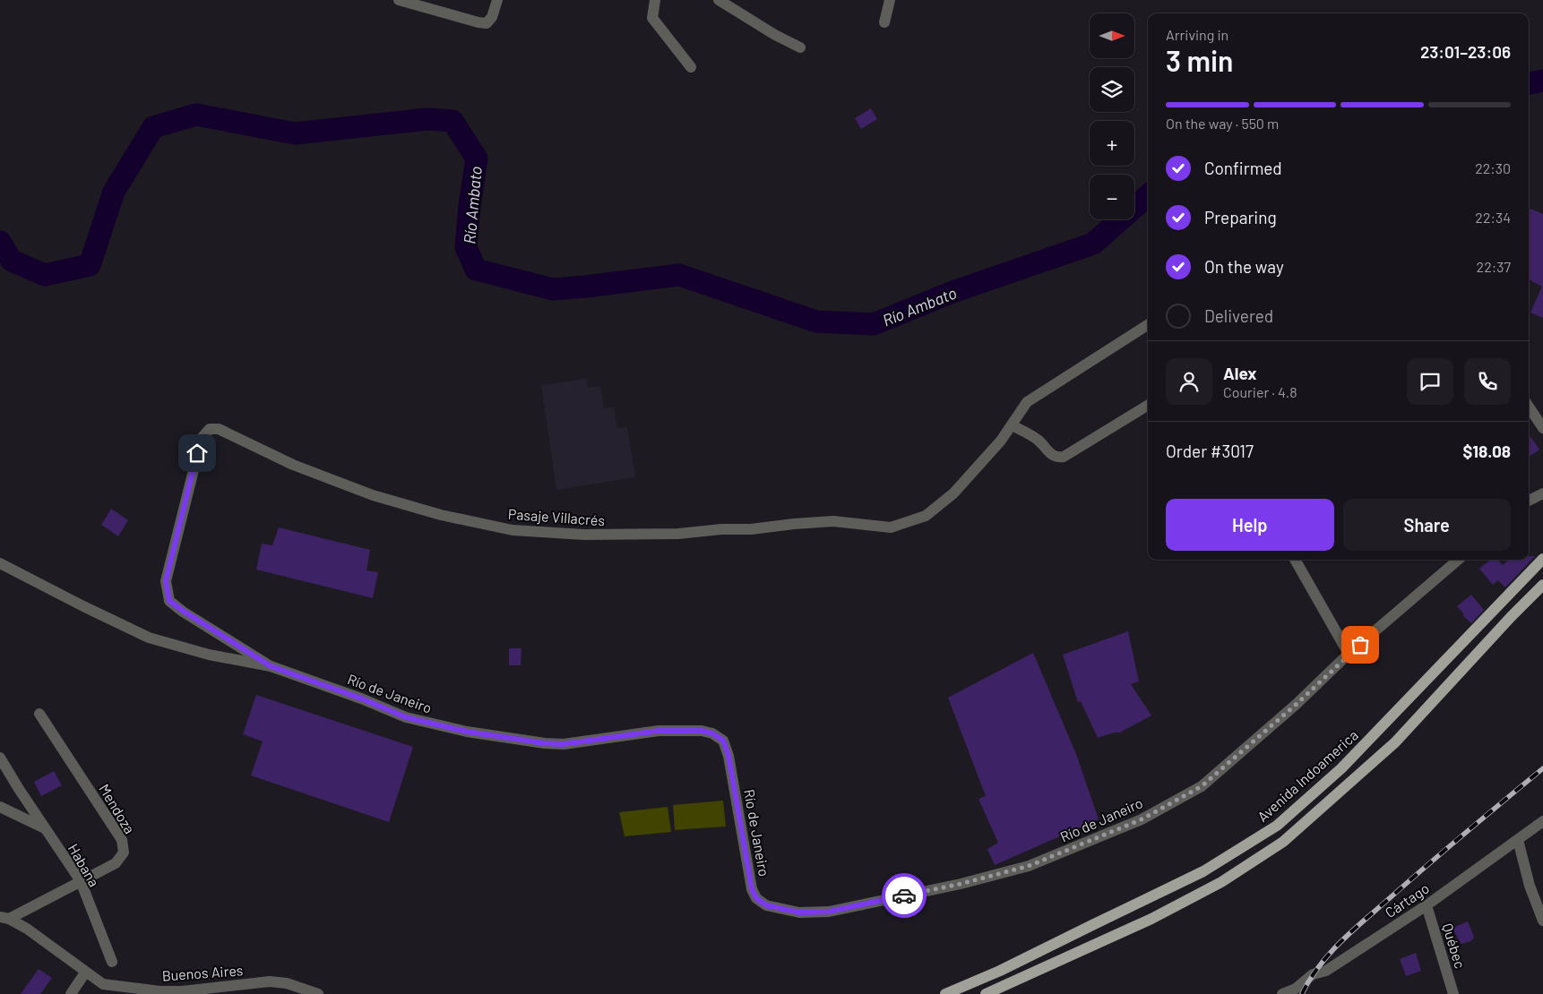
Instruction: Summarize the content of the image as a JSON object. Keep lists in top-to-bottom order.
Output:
{
  "streets": {
    "main road": ["Avenida Indoamerica"],
    "street": [
      "Pasaje Villacrés",
      "Río de Janeiro",
      "Mendoza",
      "Habana",
      "Cártago",
      "Québec",
      "Buenos Aires"
    ]
  },
  "crossings": [
    ["Pasaje Villacrés", "Río de Janeiro"],
    ["Mendoza", "Habana"],
    ["Mendoza", "Buenos Aires"],
    ["Cártago", "Québec"]
  ],
  "water": ["Río Ambato"],
  "north": "right",
  "page": {
    "map_buttons": ["+", "−"],
    "heading": ["3 min", "Arriving in", "23:01–23:06"],
    "panel": [
      "Alex",
      "Courier · 4.8",
      "Order #3017",
      "$18.08"
    ],
    "bar": "On the way · 550 m",
    "list": [
      ["Confirmed", "22:30"],
      ["Preparing", "22:34"],
      ["On the way", "22:37"],
      "Delivered"
    ],
    "buttons": ["Help", "Share"]
  }
}
